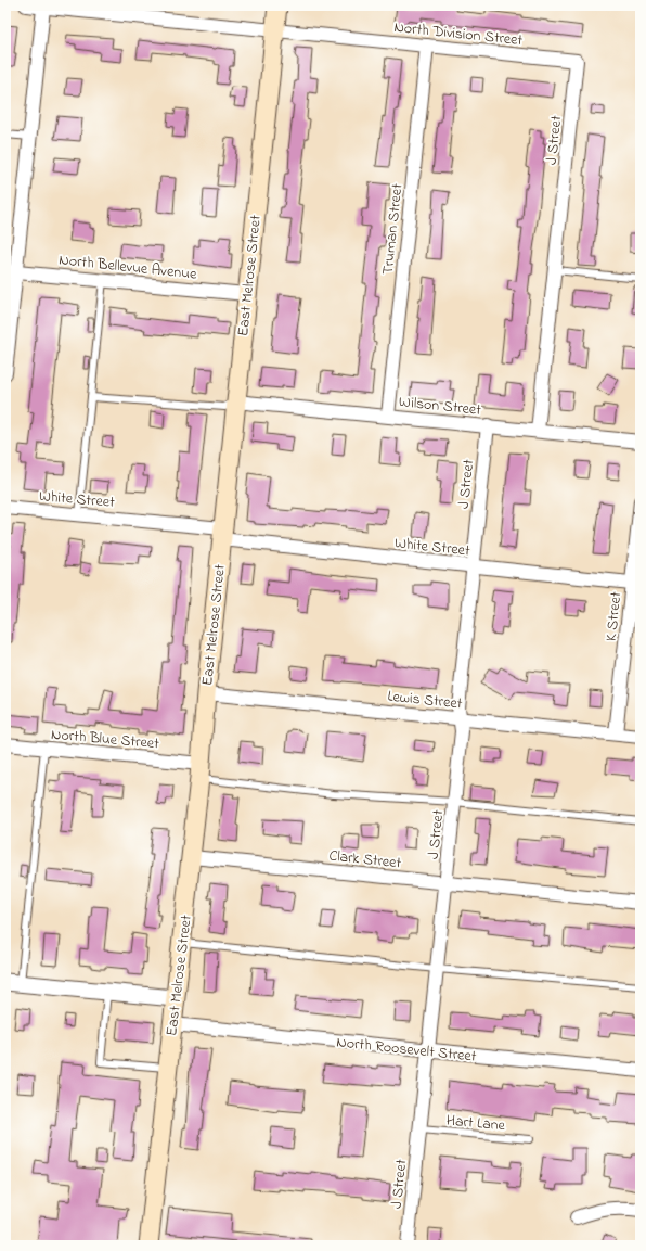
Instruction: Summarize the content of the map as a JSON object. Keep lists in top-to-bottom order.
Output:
{
  "streets": {
    "main road": ["East Melrose Street"],
    "street": [
      "North Division Street",
      "J Street",
      "Truman Street",
      "North Bellevue Avenue",
      "Wilson Street",
      "White Street",
      "K Street",
      "Lewis Street",
      "North Blue Street",
      "Clark Street",
      "North Roosevelt Street"
    ],
    "lane": ["Hart Lane"]
  },
  "crossings": [
    ["North Division Street", "J Street"],
    ["North Division Street", "Truman Street"],
    ["North Division Street", "East Melrose Street"],
    ["J Street", "Wilson Street"],
    ["J Street", "White Street"],
    ["J Street", "Lewis Street"],
    ["J Street", "Clark Street"],
    ["J Street", "North Roosevelt Street"],
    ["J Street", "Hart Lane"],
    ["Truman Street", "Wilson Street"],
    ["North Bellevue Avenue", "East Melrose Street"],
    ["East Melrose Street", "Wilson Street"],
    ["East Melrose Street", "White Street"],
    ["East Melrose Street", "Lewis Street"],
    ["East Melrose Street", "North Blue Street"],
    ["East Melrose Street", "Clark Street"],
    ["East Melrose Street", "North Roosevelt Street"],
    ["White Street", "K Street"],
    ["K Street", "Lewis Street"]
  ]
}
